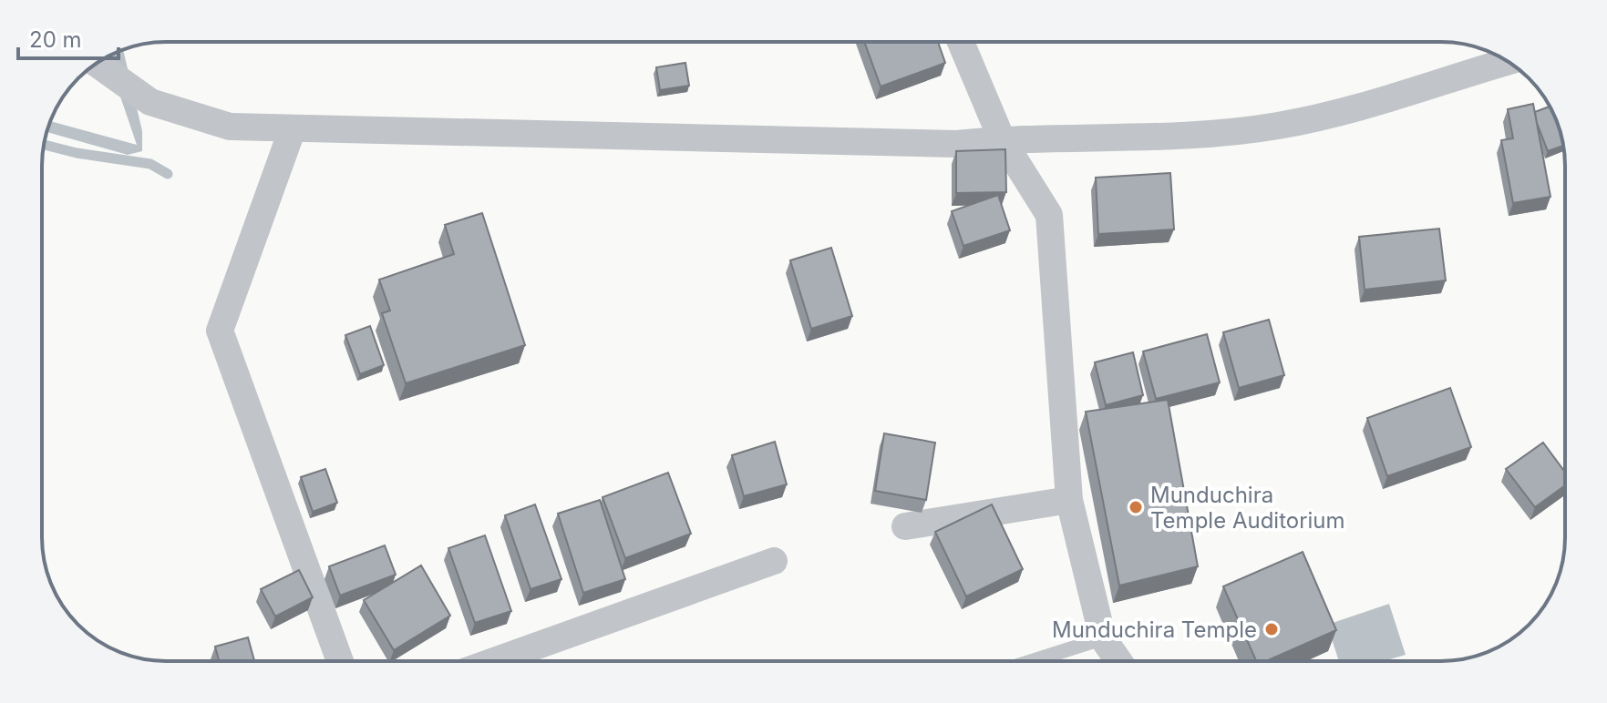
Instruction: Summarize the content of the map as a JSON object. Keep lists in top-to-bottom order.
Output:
{
  "places": ["Munduchira Temple Auditorium", "Munduchira Temple"],
  "scale_bar": "20 m"
}
